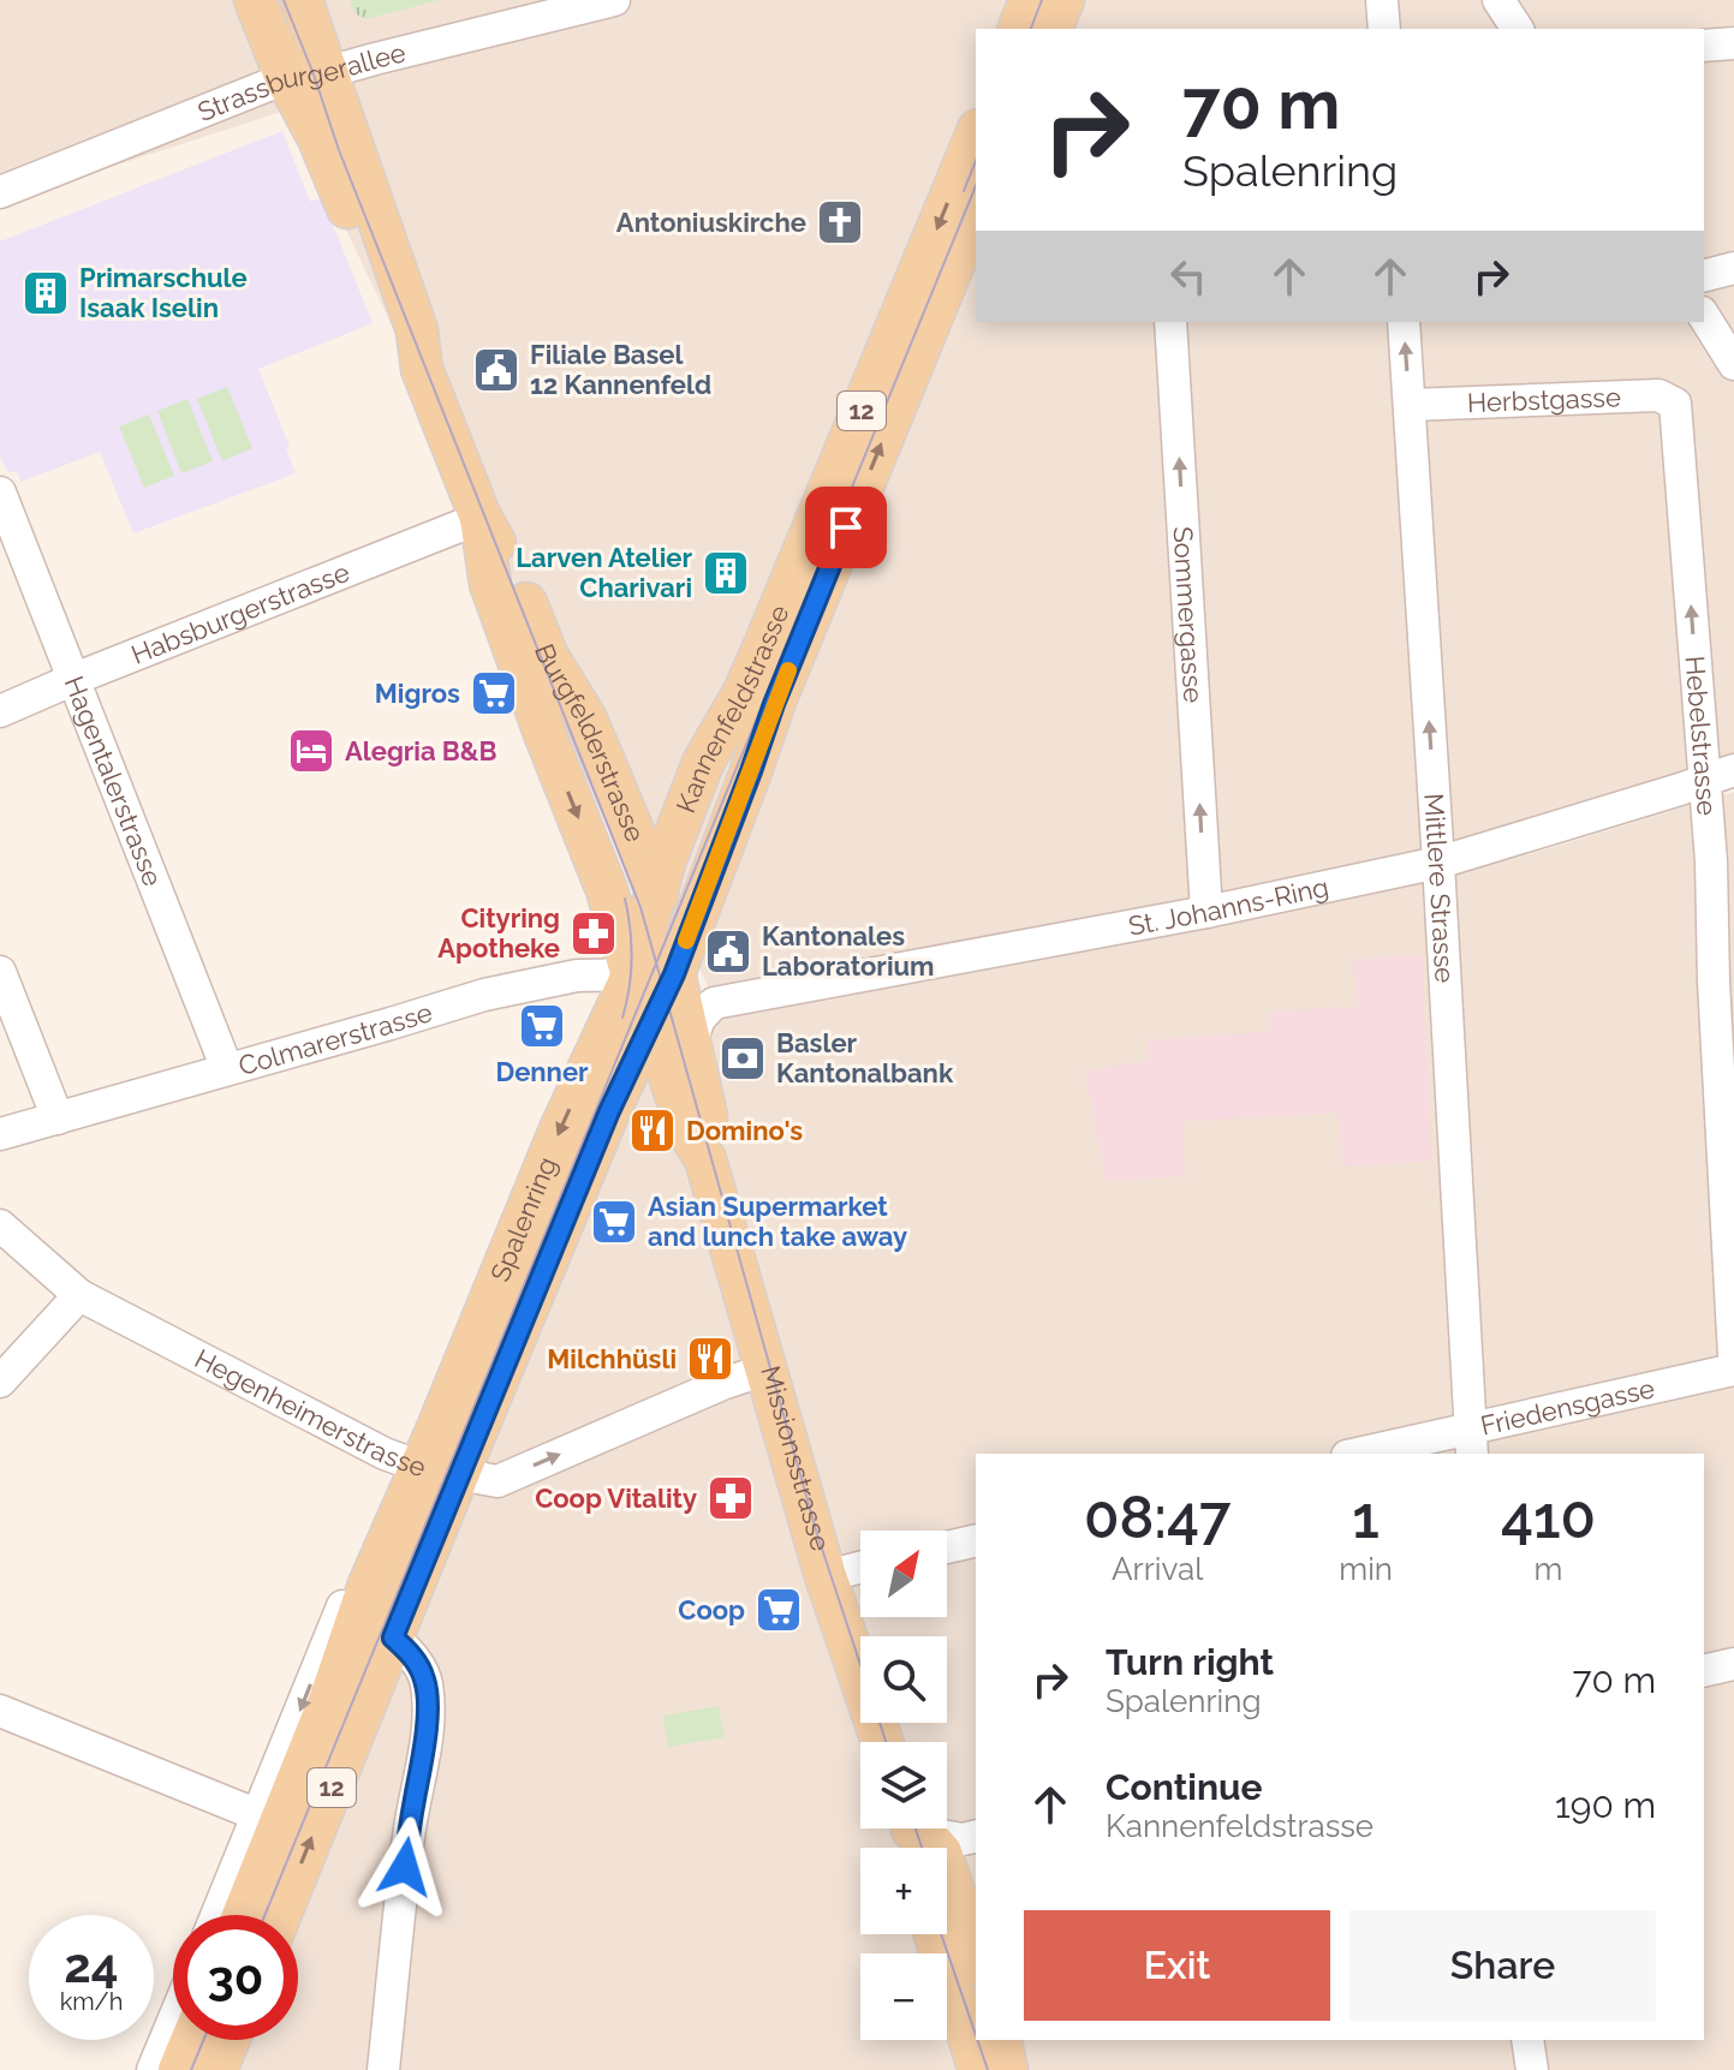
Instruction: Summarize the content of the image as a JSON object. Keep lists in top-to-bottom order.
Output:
{
  "streets": {
    "main road": [
      "12",
      "Kannenfeldstrasse",
      "Burgfelderstrasse",
      "Spalenring",
      "Missionsstrasse"
    ],
    "street": [
      "Strassburgerallee",
      "Herbstgasse",
      "Habsburgerstrasse",
      "Sommergasse",
      "Hebelstrasse",
      "Hagentalerstrasse",
      "Mittlere Strasse",
      "St. Johanns-Ring",
      "Colmarerstrasse",
      "Friedensgasse",
      "Hegenheimerstrasse"
    ]
  },
  "crossings": [
    ["Strassburgerallee", "Burgfelderstrasse"],
    ["Herbstgasse", "Hebelstrasse"],
    ["Herbstgasse", "Mittlere Strasse"],
    ["Habsburgerstrasse", "Burgfelderstrasse"],
    ["Habsburgerstrasse", "Hagentalerstrasse"],
    ["Sommergasse", "St. Johanns-Ring"],
    ["Kannenfeldstrasse", "Burgfelderstrasse"],
    ["Kannenfeldstrasse", "Colmarerstrasse"],
    ["Kannenfeldstrasse", "Spalenring"],
    ["Kannenfeldstrasse", "Missionsstrasse"],
    ["Hebelstrasse", "St. Johanns-Ring"],
    ["Burgfelderstrasse", "Colmarerstrasse"],
    ["Burgfelderstrasse", "Spalenring"],
    ["Burgfelderstrasse", "Missionsstrasse"],
    ["Hagentalerstrasse", "Colmarerstrasse"],
    ["Mittlere Strasse", "St. Johanns-Ring"],
    ["Mittlere Strasse", "Friedensgasse"],
    ["Colmarerstrasse", "Spalenring"],
    ["Colmarerstrasse", "Missionsstrasse"],
    ["Spalenring", "Hegenheimerstrasse"],
    ["Spalenring", "Missionsstrasse"],
    ["Hegenheimerstrasse", "Missionsstrasse"]
  ],
  "one_way": [
    "Sommergasse",
    "Hebelstrasse",
    "Mittlere Strasse",
    "Hegenheimerstrasse"
  ],
  "places": {
    "church": ["Antoniuskirche"],
    "building": ["Primarschule Isaak Iselin", "Larven Atelier Charivari"],
    "public building": ["Filiale Basel 12 Kannenfeld", "Kantonales Laboratorium"],
    "supermarket": [
      "Migros",
      "Denner",
      "Asian Supermarket and lunch take away",
      "Coop"
    ],
    "hotel": ["Alegria B&B"],
    "pharmacy": ["Cityring Apotheke", "Coop Vitality"],
    "bank": ["Basler Kantonalbank"],
    "restaurant": ["Domino's", "Milchhüsli"]
  },
  "north": "top right",
  "page": {
    "turn": ["70 m", "Spalenring"],
    "eta": [
      "08:47",
      "Arrival",
      "1",
      "min",
      "410",
      "m"
    ],
    "map_buttons": ["+", "−"],
    "list": [
      {
        "name": "Turn right",
        "note": "Spalenring",
        "value": "70 m"
      },
      {
        "name": "Continue",
        "note": "Kannenfeldstrasse",
        "value": "190 m"
      }
    ],
    "buttons": ["Exit", "Share"],
    "speed": "24 km/h",
    "limit": "30"
  }
}
